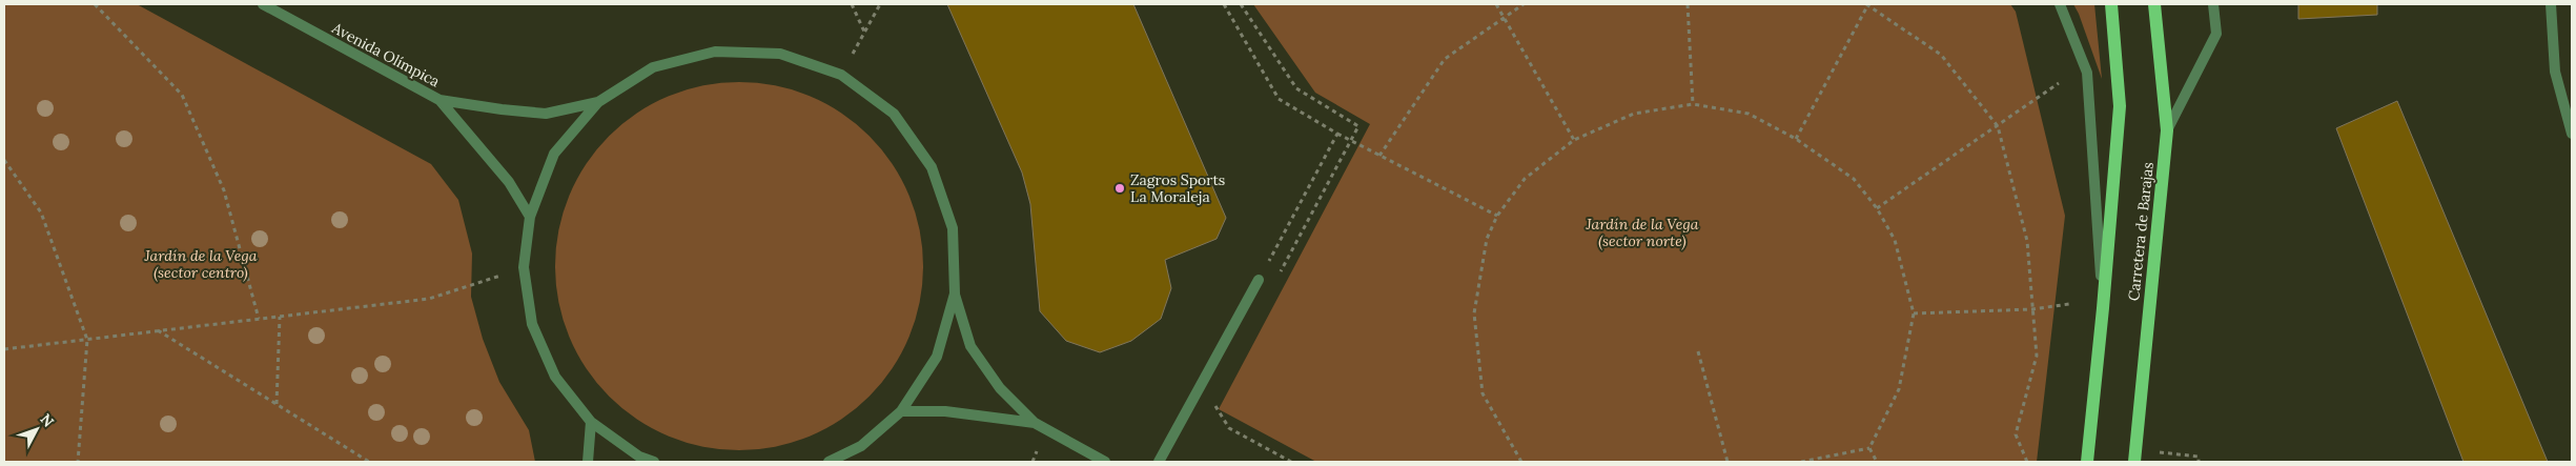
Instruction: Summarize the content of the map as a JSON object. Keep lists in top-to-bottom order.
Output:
{
  "streets": {
    "main road": ["Carretera de Barajas"],
    "street": ["Avenida Olímpica"]
  },
  "parks": ["Jardín de la Vega (sector norte)", "Jardín de la Vega (sector centro)"],
  "places": ["Zagros Sports La Moraleja"],
  "north": "top right"
}
